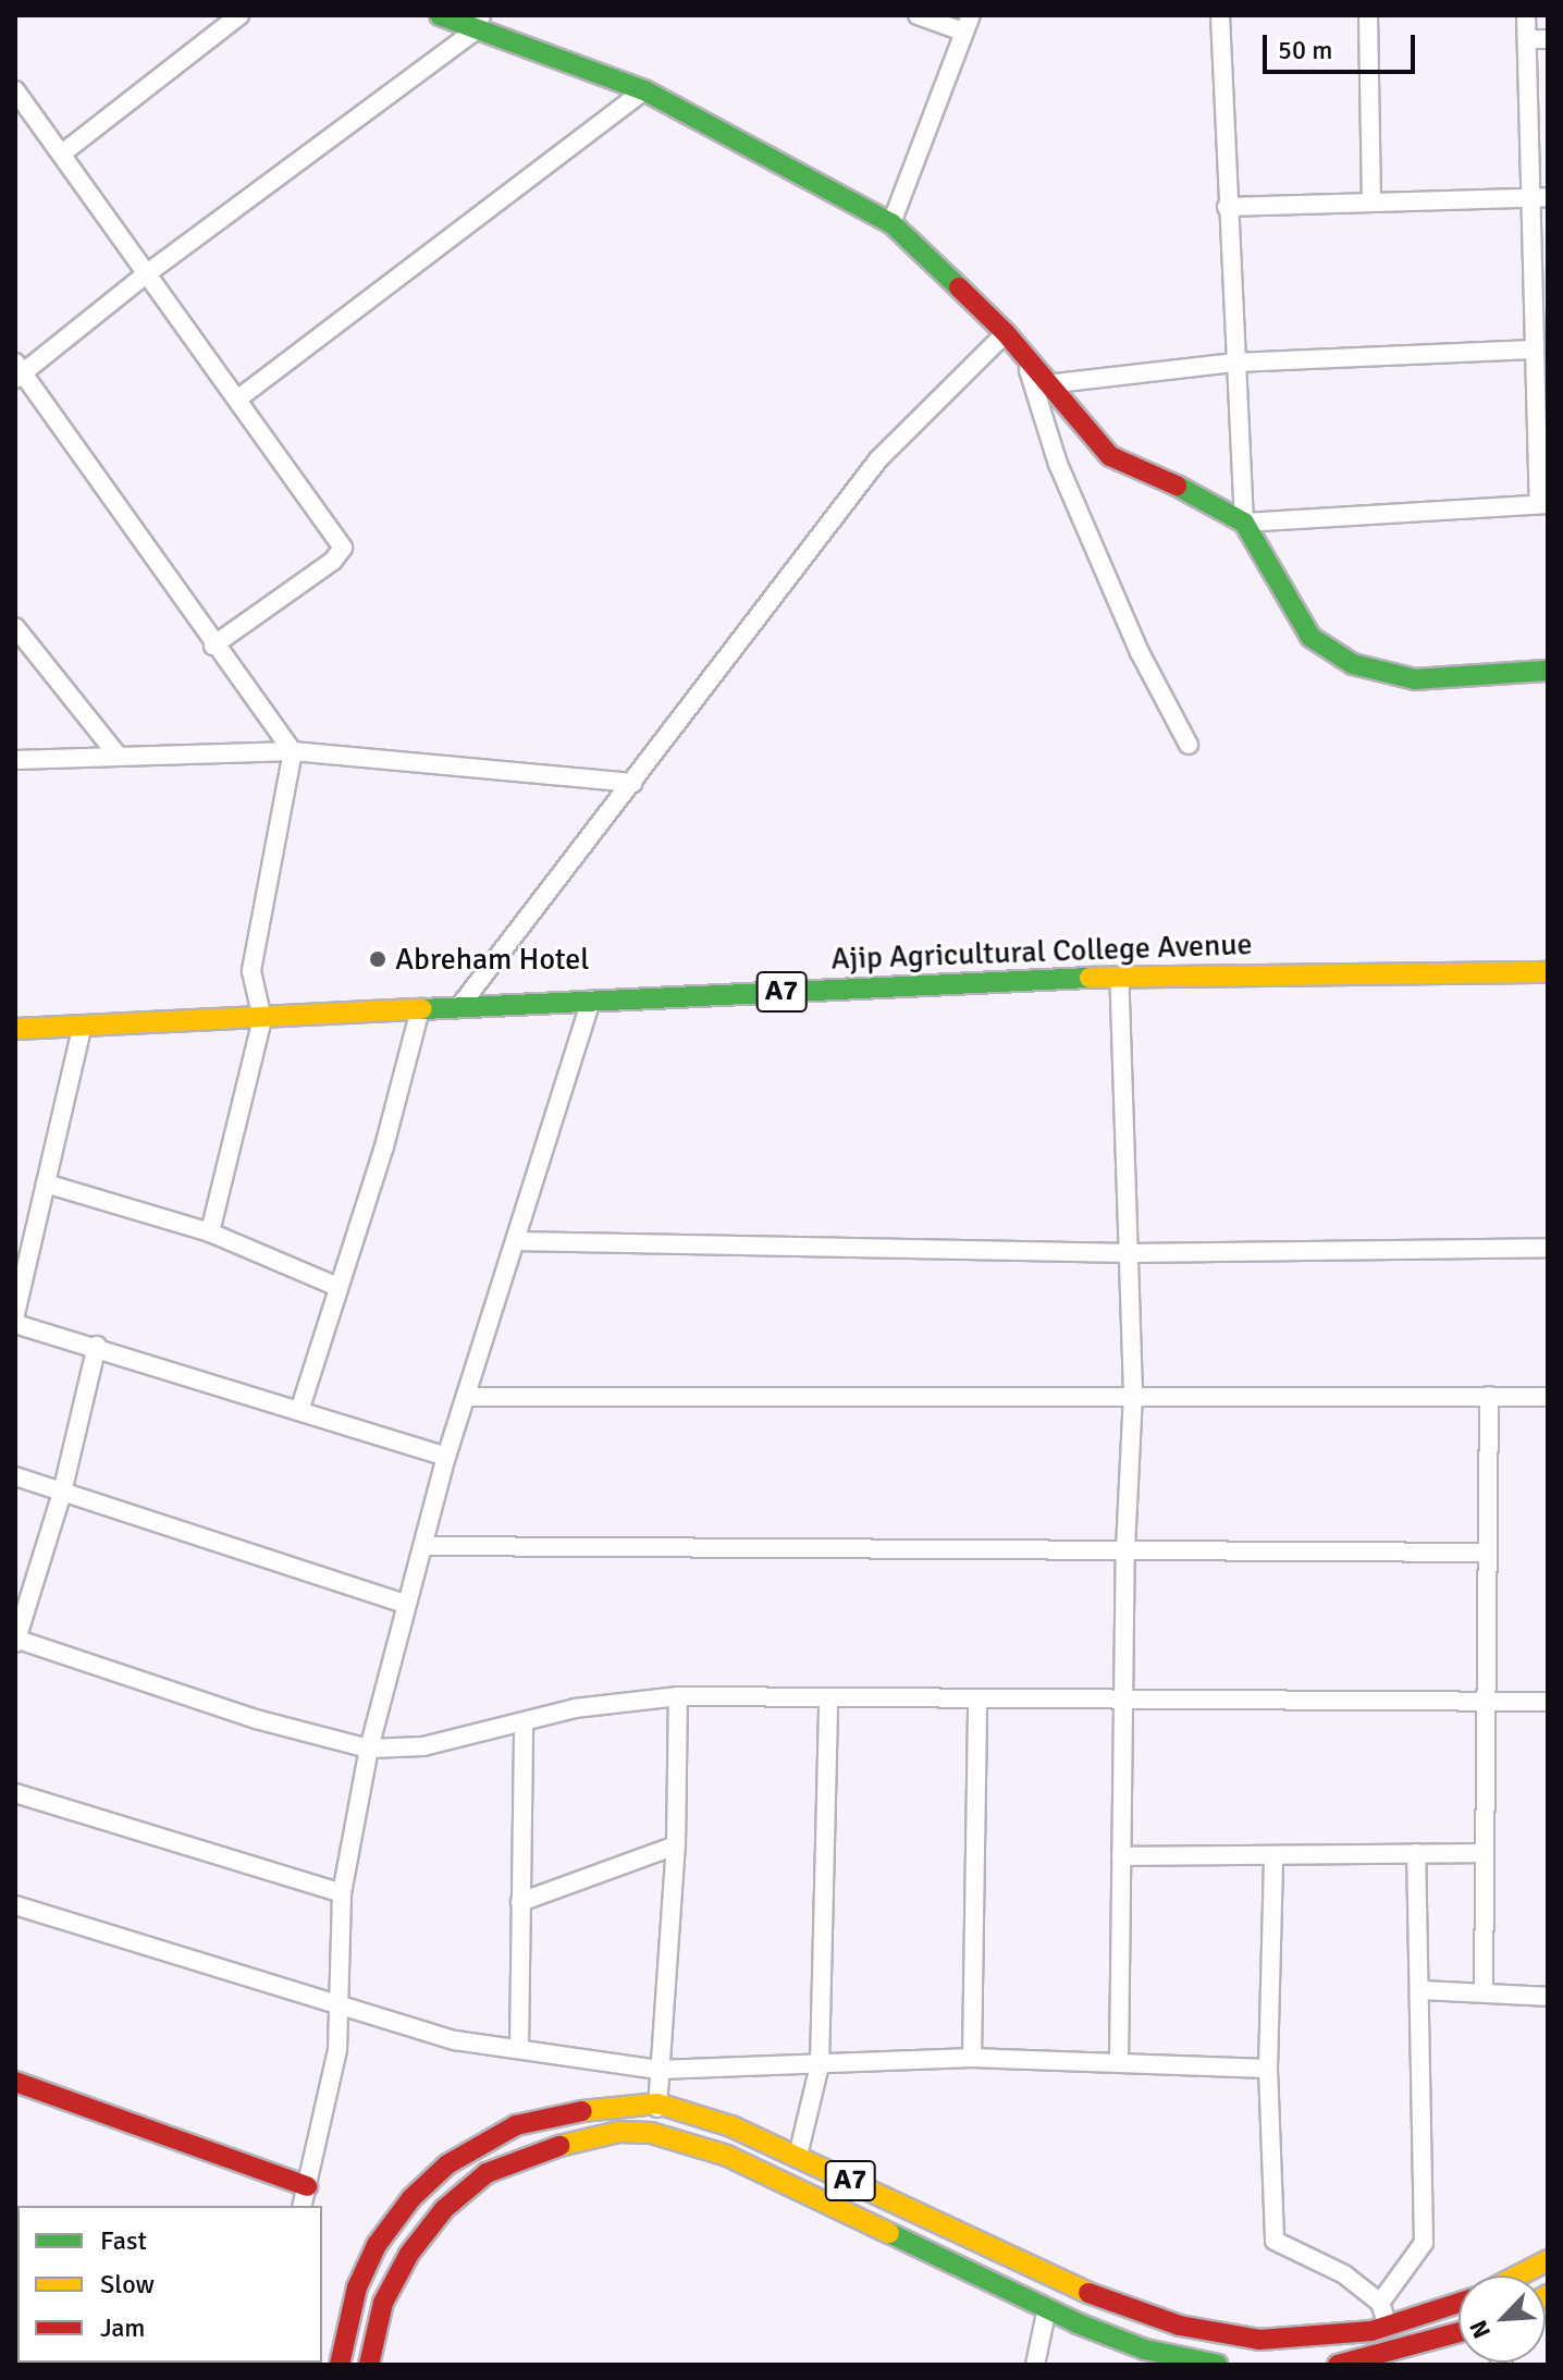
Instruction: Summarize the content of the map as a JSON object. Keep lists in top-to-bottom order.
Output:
{
  "streets": {
    "main road": ["Ajip Agricultural College Avenue", "A7"]
  },
  "places": ["Abreham Hotel"],
  "legend": ["Fast", "Slow", "Jam"],
  "scale_bar": "50 m",
  "north": "bottom left"
}
